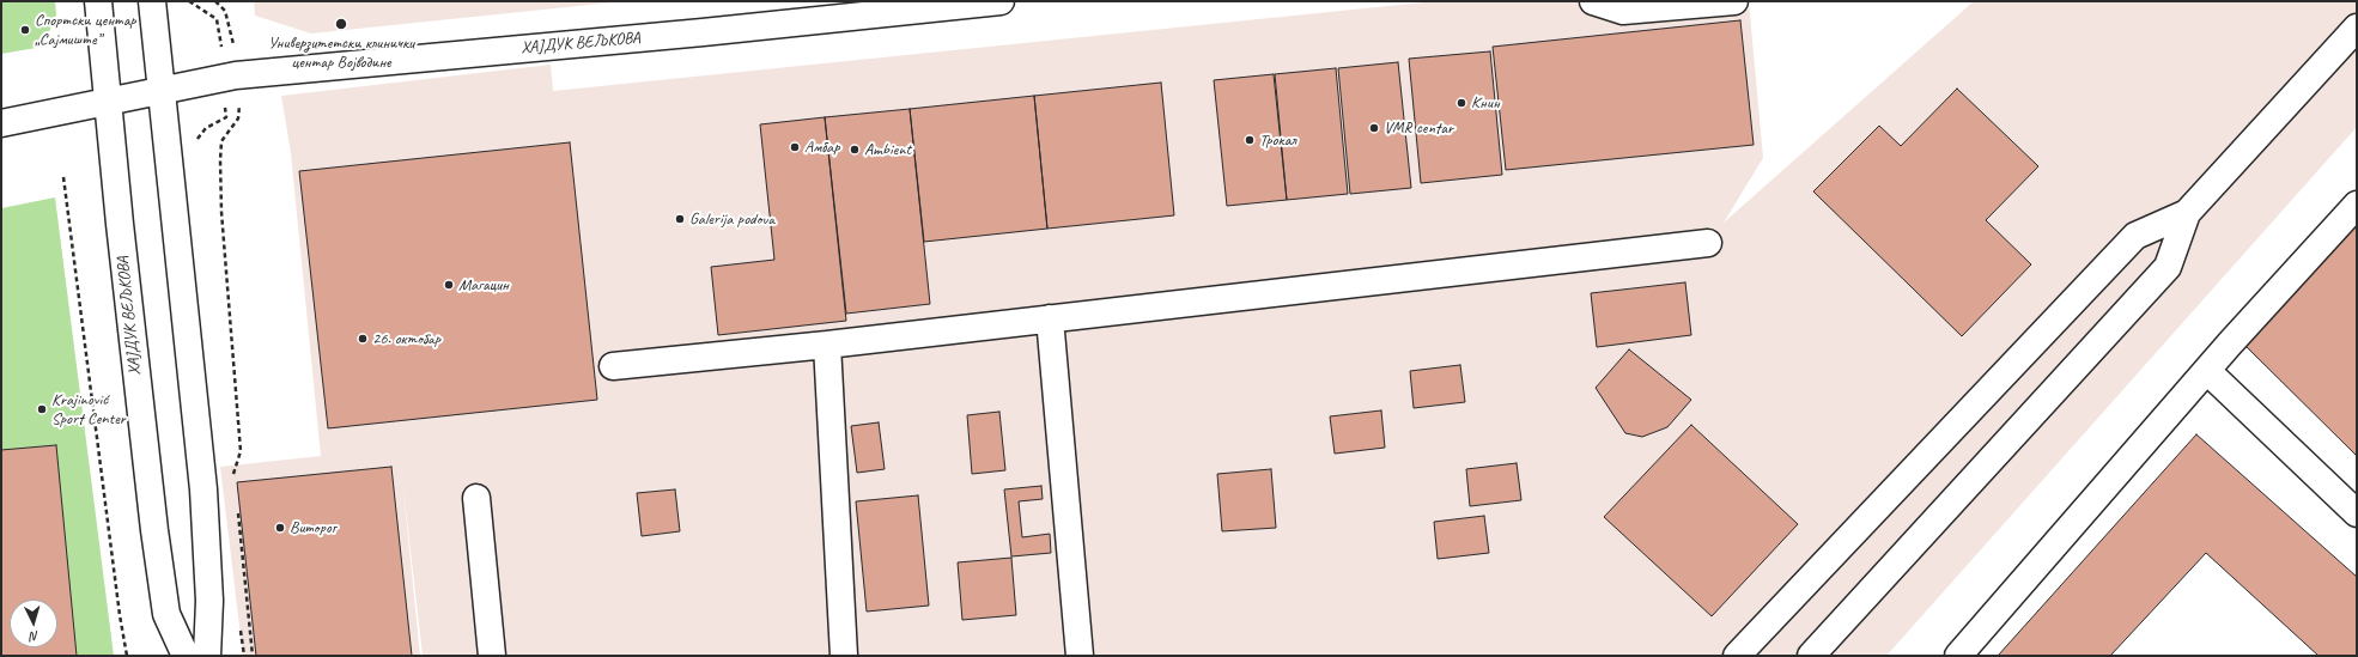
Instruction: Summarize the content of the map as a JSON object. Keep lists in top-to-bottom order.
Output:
{
  "streets": {
    "street": ["ХАЈДУК ВЕЉКОВА"]
  },
  "places": [
    "Универзитетски клинички центар Војводине",
    "Спортски центар „Сајмиште”",
    "Книн",
    "VMR centar",
    "Трокал",
    "Амбар",
    "Ambient",
    "Galerija podova",
    "Магацин",
    "26. октобар",
    "Krajinović Sport Center",
    "Виторог"
  ],
  "north": "bottom"
}
